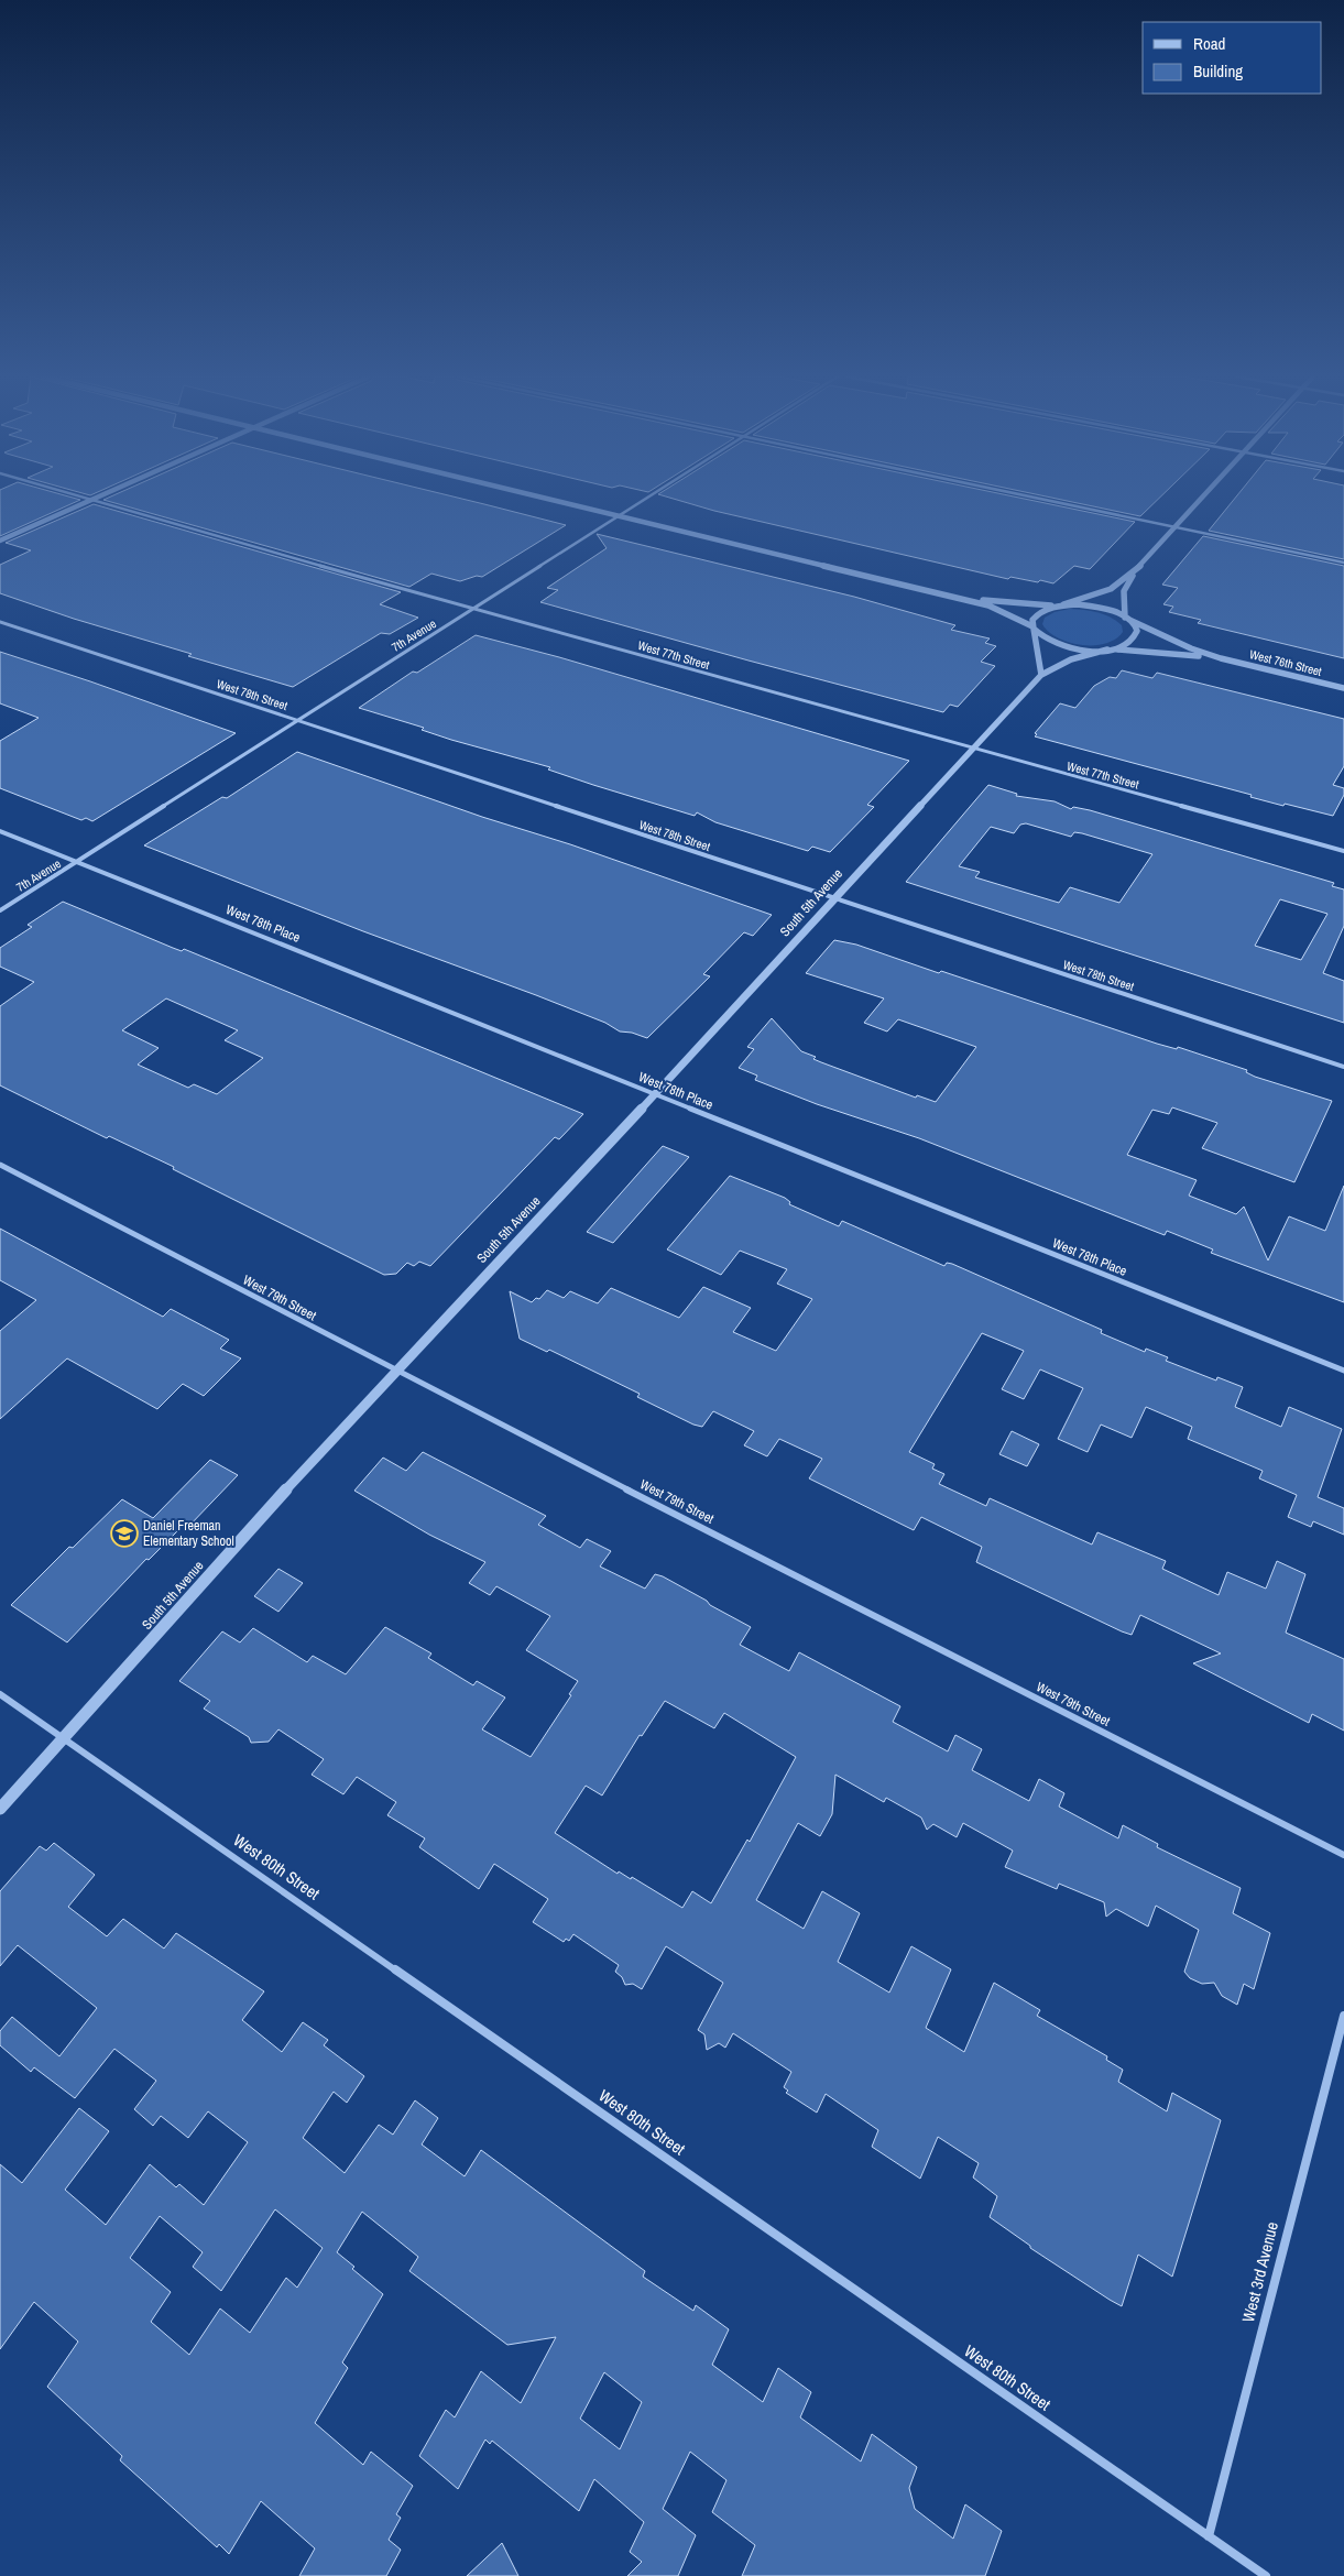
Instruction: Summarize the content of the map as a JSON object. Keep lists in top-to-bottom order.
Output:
{
  "streets": {
    "street": [
      "7th Avenue",
      "West 77th Street",
      "West 76th Street",
      "West 78th Street",
      "South 5th Avenue",
      "West 78th Place",
      "West 79th Street",
      "West 80th Street",
      "West 3rd Avenue"
    ]
  },
  "crossings": [
    ["7th Avenue", "West 77th Street"],
    ["7th Avenue", "West 78th Street"],
    ["7th Avenue", "West 78th Place"],
    ["West 77th Street", "South 5th Avenue"],
    ["West 76th Street", "South 5th Avenue"],
    ["West 78th Street", "South 5th Avenue"],
    ["South 5th Avenue", "West 78th Place"],
    ["South 5th Avenue", "West 79th Street"],
    ["South 5th Avenue", "West 80th Street"],
    ["West 80th Street", "West 3rd Avenue"]
  ],
  "places": {
    "school or university": ["Daniel Freeman Elementary School"]
  },
  "legend": ["Road", "Building"]
}
